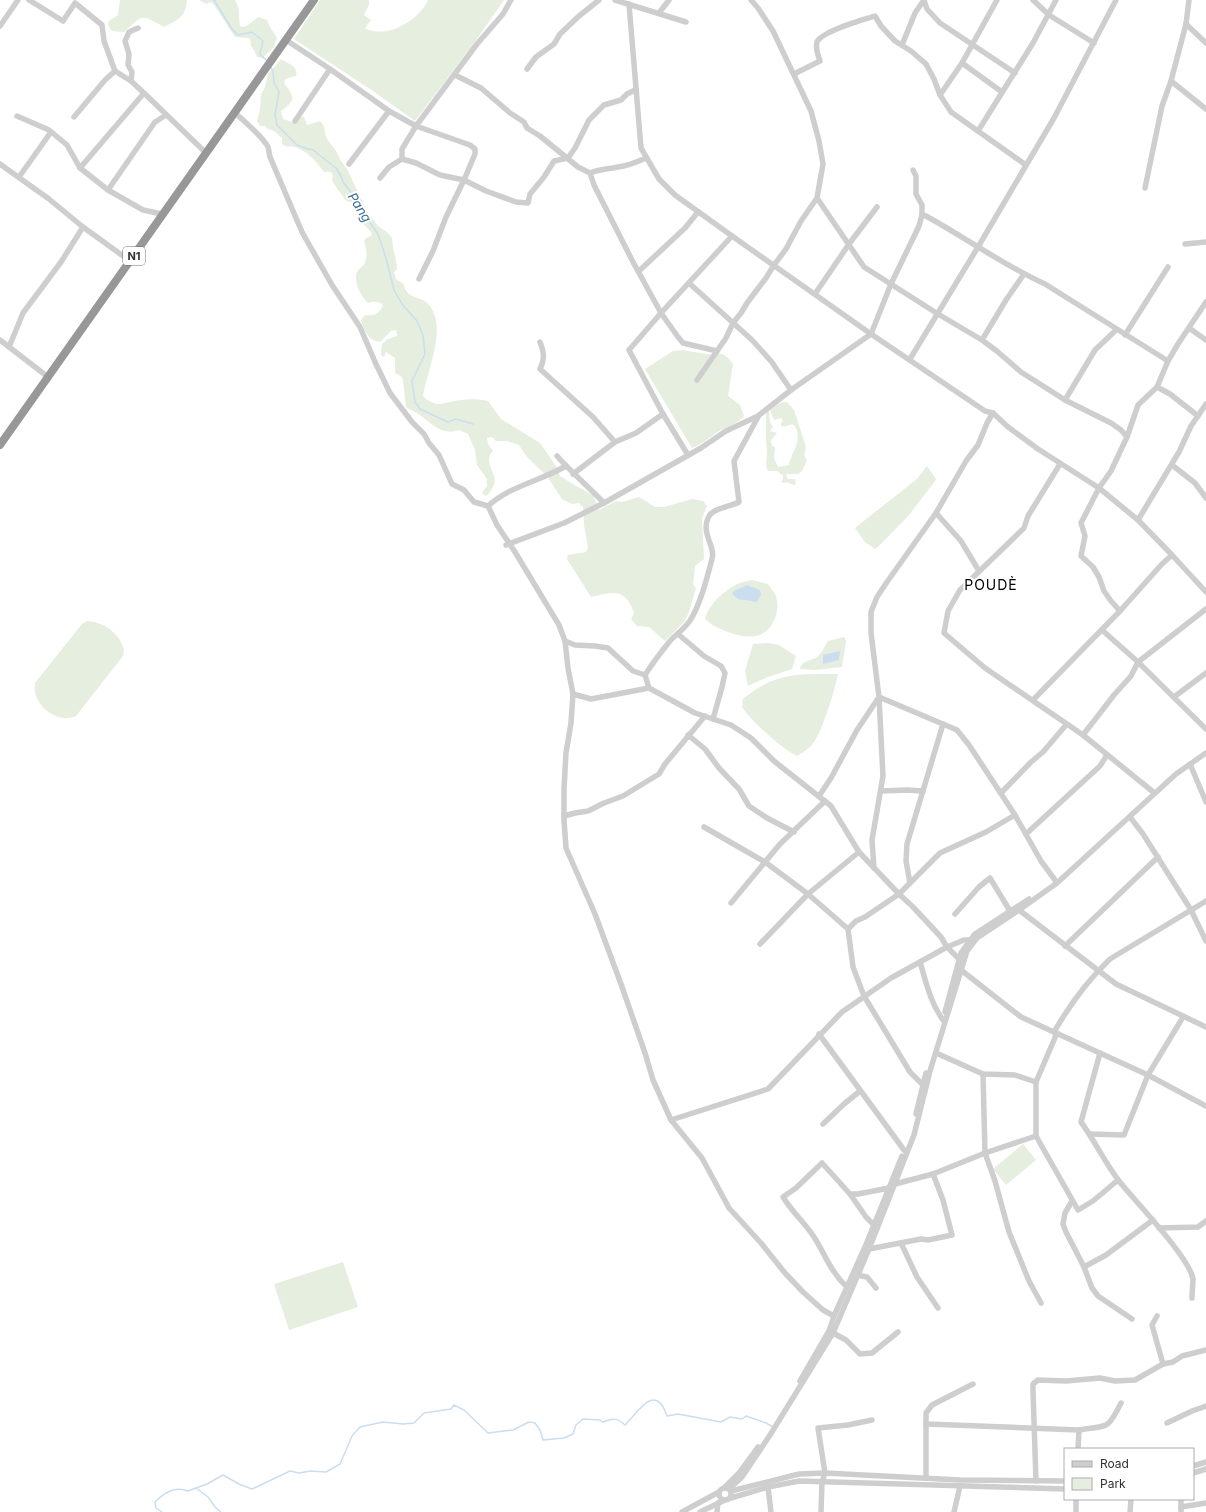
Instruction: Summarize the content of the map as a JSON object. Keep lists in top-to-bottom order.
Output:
{
  "streets": {
    "highway": ["N1"]
  },
  "districts": ["POUDÈ"],
  "water": ["Pang"],
  "legend": ["Road", "Park"]
}
